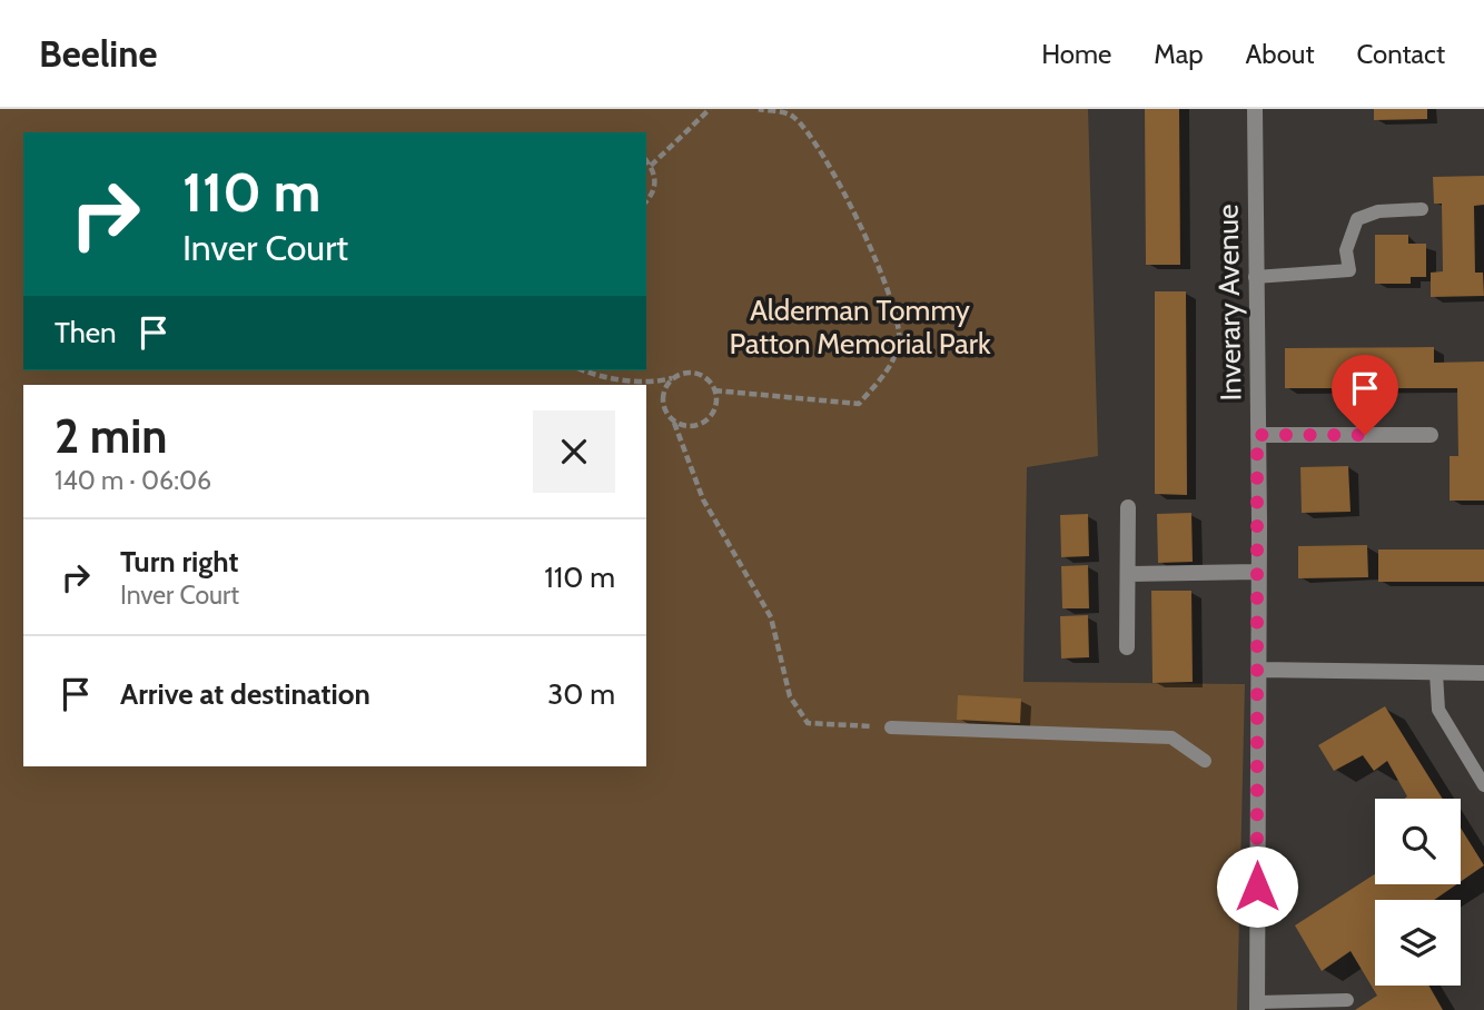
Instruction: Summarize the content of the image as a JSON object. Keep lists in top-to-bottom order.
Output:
{
  "streets": {
    "street": ["Inverary Avenue"]
  },
  "parks": ["Alderman Tommy Patton Memorial Park"],
  "page": {
    "header": "Beeline",
    "nav": [
      "Home",
      "Map",
      "About",
      "Contact"
    ],
    "turn": ["110 m", "Inver Court"],
    "then": "Then",
    "heading": ["2 min", "140 m · 06:06"],
    "list": [
      {
        "name": "Turn right",
        "note": "Inver Court",
        "value": "110 m"
      },
      {
        "name": "Arrive at destination",
        "value": "30 m"
      }
    ]
  }
}
